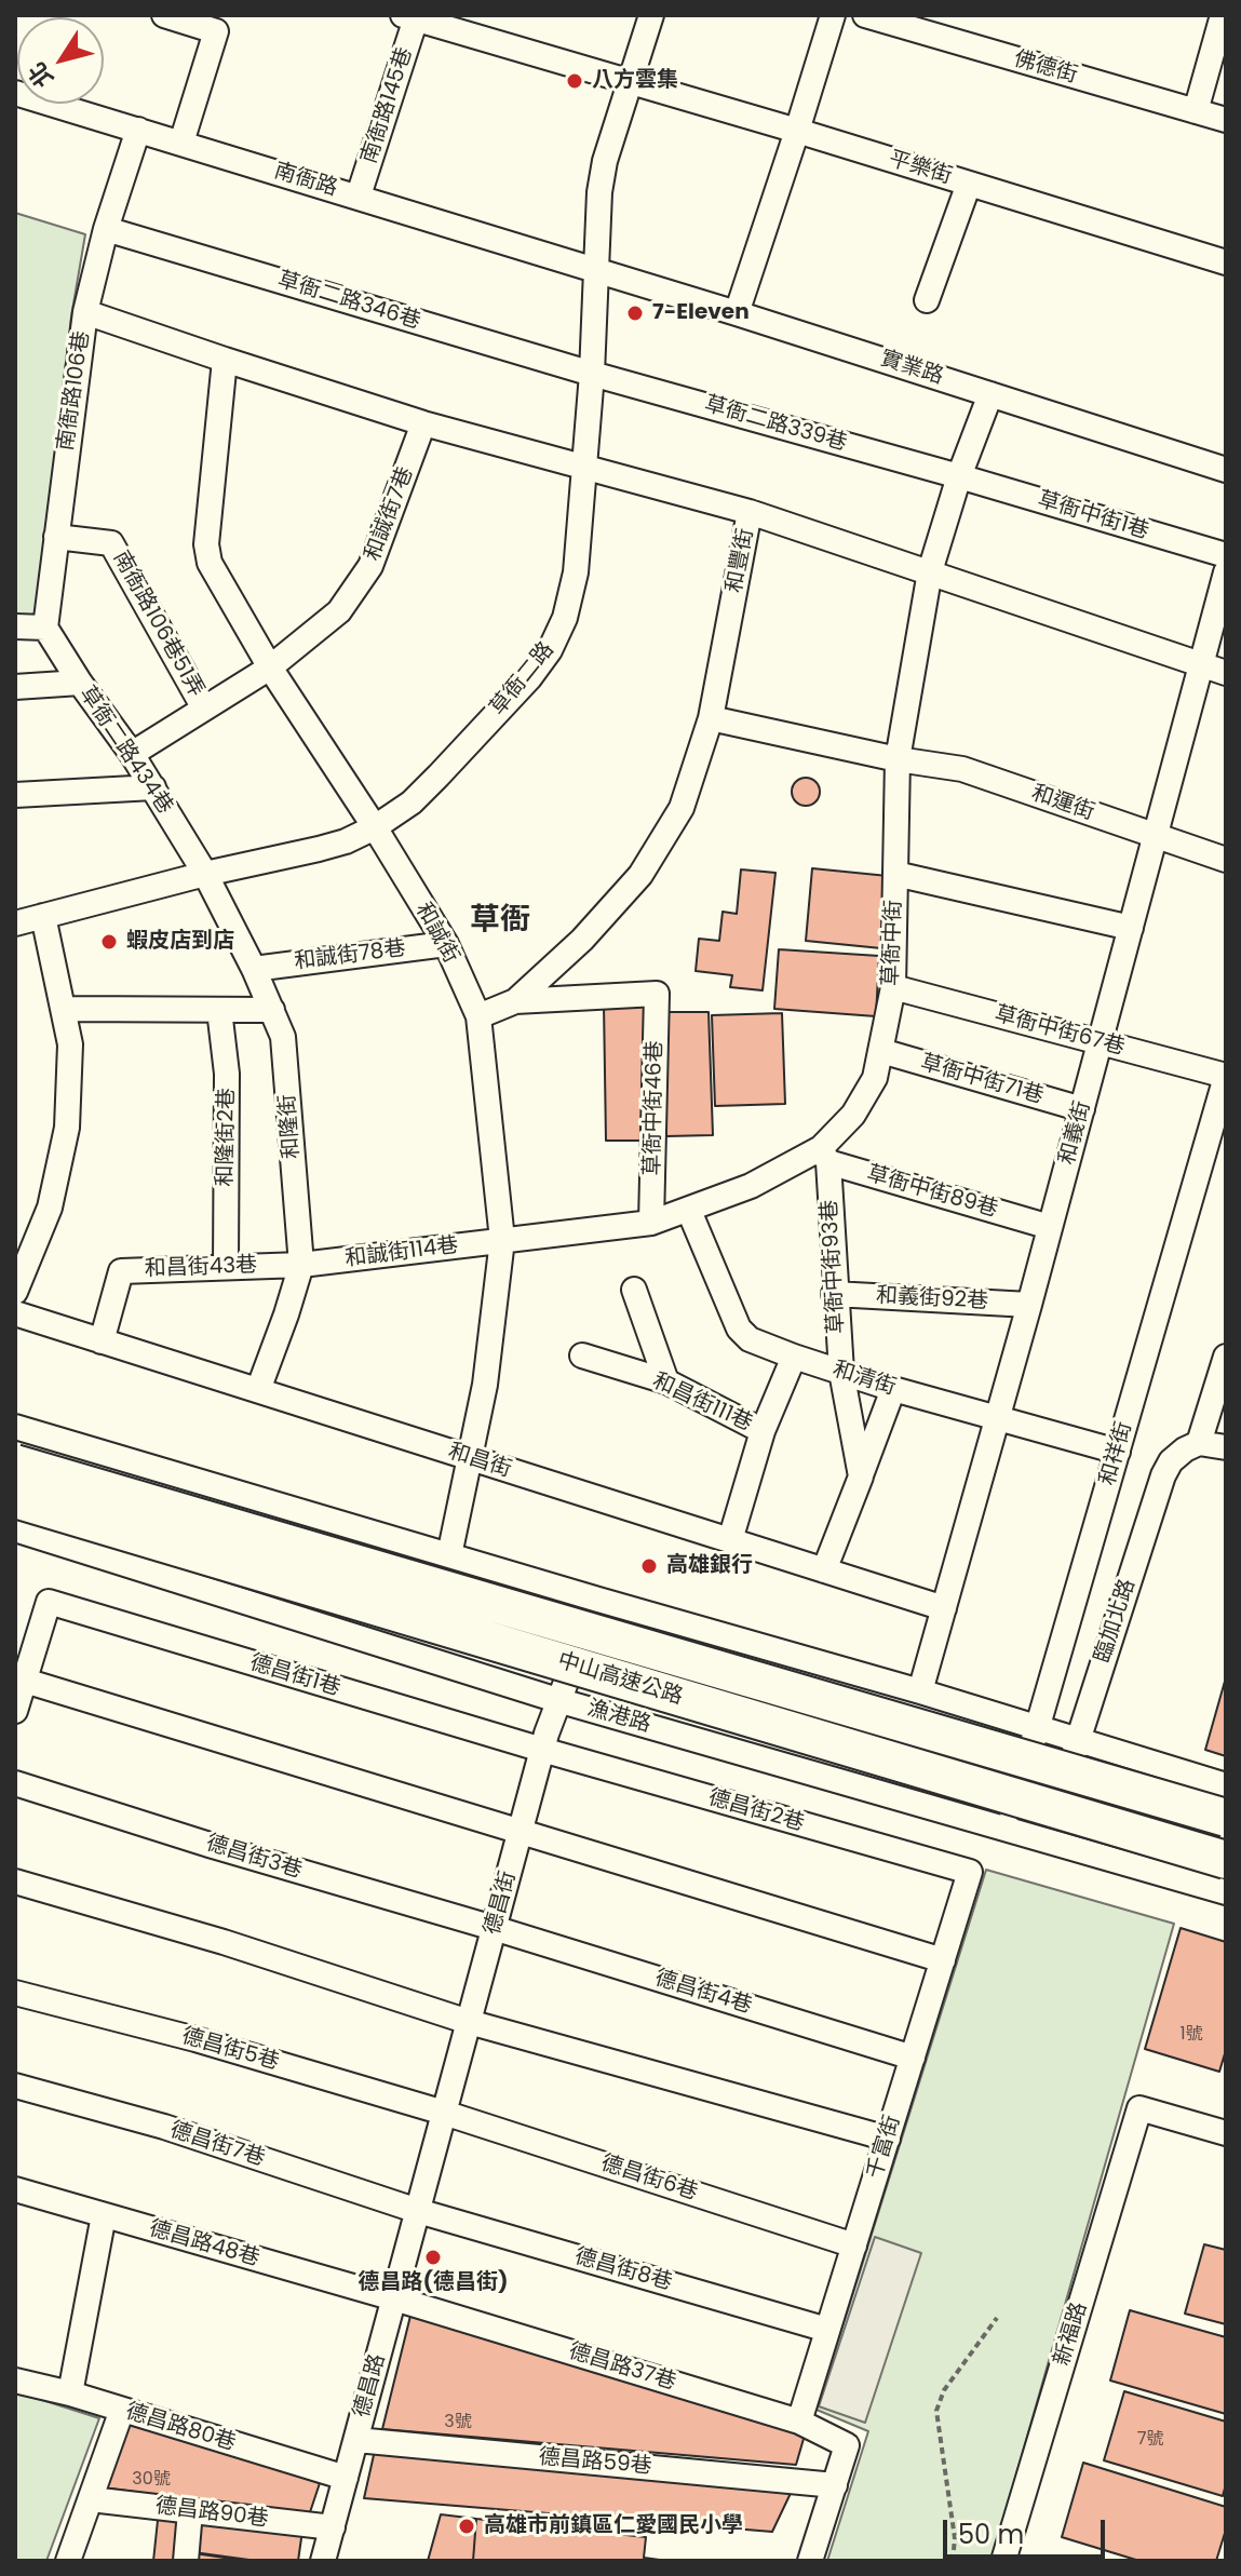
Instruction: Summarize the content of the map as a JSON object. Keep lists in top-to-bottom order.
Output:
{
  "streets": {
    "highway": ["中山高速公路"],
    "street": [
      "佛德街",
      "南衙路145巷",
      "平樂街",
      "南衙路",
      "草衙二路346巷",
      "實業路",
      "南衙路106巷",
      "草衙二路339巷",
      "和誠街7巷",
      "草衙中街1巷",
      "和豐街",
      "南衙路106巷51弄",
      "草衙二路",
      "草衙二路434巷",
      "和運街",
      "和誠街",
      "草衙中街",
      "和誠街78巷",
      "草衙中街67巷",
      "草衙中街71巷",
      "草衙中街46巷",
      "和隆街",
      "和義街",
      "和隆街2巷",
      "草衙中街89巷",
      "和誠街114巷",
      "草衙中街93巷",
      "和昌街43巷",
      "和義街92巷",
      "和清街",
      "和昌街111巷",
      "和祥街",
      "和昌街",
      "臨加北路",
      "德昌街1巷",
      "漁港路",
      "德昌街2巷",
      "德昌街3巷",
      "德昌街",
      "德昌街4巷",
      "德昌街5巷",
      "德昌街7巷",
      "千富街",
      "德昌街6巷",
      "德昌路48巷",
      "德昌街8巷",
      "新福路",
      "德昌路37巷",
      "德昌路",
      "德昌路80巷",
      "德昌路59巷",
      "德昌路90巷"
    ]
  },
  "crossings": [
    ["南衙路145巷", "平樂街"],
    ["南衙路145巷", "南衙路"],
    ["平樂街", "草衙二路"],
    ["南衙路", "實業路"],
    ["南衙路", "南衙路106巷"],
    ["南衙路", "草衙二路"],
    ["草衙二路346巷", "南衙路106巷"],
    ["草衙二路346巷", "草衙二路339巷"],
    ["草衙二路346巷", "草衙二路"],
    ["實業路", "草衙二路"],
    ["實業路", "草衙中街"],
    ["南衙路106巷", "南衙路106巷51弄"],
    ["南衙路106巷", "草衙二路434巷"],
    ["草衙二路339巷", "草衙中街1巷"],
    ["草衙二路339巷", "草衙二路"],
    ["草衙二路339巷", "草衙中街"],
    ["和誠街7巷", "南衙路106巷51弄"],
    ["和誠街7巷", "草衙二路434巷"],
    ["和誠街7巷", "和誠街"],
    ["草衙中街1巷", "草衙中街"],
    ["和豐街", "和運街"],
    ["和豐街", "和誠街"],
    ["和豐街", "草衙中街"],
    ["和豐街", "草衙中街46巷"],
    ["和豐街", "和義街"],
    ["草衙二路", "草衙二路434巷"],
    ["草衙二路", "和誠街"],
    ["草衙二路", "和隆街"],
    ["草衙二路434巷", "和隆街"],
    ["和運街", "草衙中街"],
    ["和運街", "和義街"],
    ["和誠街", "草衙中街"],
    ["和誠街", "和誠街78巷"],
    ["和誠街", "和誠街114巷"],
    ["和誠街", "和昌街"],
    ["草衙中街", "草衙中街67巷"],
    ["草衙中街", "草衙中街71巷"],
    ["草衙中街", "草衙中街46巷"],
    ["草衙中街", "草衙中街89巷"],
    ["草衙中街", "和誠街114巷"],
    ["草衙中街", "草衙中街93巷"],
    ["草衙中街", "和清街"],
    ["和誠街78巷", "和隆街"],
    ["草衙中街67巷", "和義街"],
    ["草衙中街67巷", "和祥街"],
    ["草衙中街71巷", "和義街"],
    ["和隆街", "和誠街114巷"],
    ["和隆街", "和昌街43巷"],
    ["和隆街", "和昌街"],
    ["和義街", "草衙中街89巷"],
    ["和義街", "和義街92巷"],
    ["和義街", "和清街"],
    ["和義街", "和昌街"],
    ["和隆街2巷", "和昌街43巷"],
    ["草衙中街89巷", "草衙中街93巷"],
    ["和誠街114巷", "和昌街43巷"],
    ["草衙中街93巷", "和義街92巷"],
    ["草衙中街93巷", "和清街"],
    ["和昌街43巷", "和昌街"],
    ["和清街", "和祥街"],
    ["和昌街111巷", "和昌街"],
    ["和祥街", "漁港路"],
    ["臨加北路", "漁港路"],
    ["德昌街1巷", "德昌街2巷"],
    ["德昌街1巷", "德昌街"],
    ["漁港路", "德昌街"],
    ["德昌街2巷", "德昌街"],
    ["德昌街2巷", "千富街"],
    ["德昌街3巷", "德昌街"],
    ["德昌街3巷", "德昌街4巷"],
    ["德昌街", "德昌街4巷"],
    ["德昌街", "德昌街5巷"],
    ["德昌街", "德昌街7巷"],
    ["德昌街", "德昌街6巷"],
    ["德昌街", "德昌街8巷"],
    ["德昌街", "德昌路"],
    ["德昌街4巷", "千富街"],
    ["德昌街5巷", "德昌街6巷"],
    ["德昌街7巷", "德昌街8巷"],
    ["德昌街7巷", "德昌路"],
    ["千富街", "德昌街6巷"],
    ["千富街", "德昌街8巷"],
    ["千富街", "德昌路37巷"],
    ["德昌路48巷", "德昌路37巷"],
    ["德昌路48巷", "德昌路"],
    ["德昌街8巷", "德昌路"],
    ["德昌路37巷", "德昌路"],
    ["德昌路37巷", "德昌路59巷"],
    ["德昌路", "德昌路80巷"],
    ["德昌路", "德昌路59巷"],
    ["德昌路", "德昌路90巷"]
  ],
  "districts": ["草衙"],
  "places": [
    "八方雲集",
    "7-Eleven",
    "蝦皮店到店",
    "高雄銀行",
    "德昌路(德昌街)",
    "高雄市前鎮區仁愛國民小學"
  ],
  "house_numbers": [
    "1號",
    "3號",
    "7號",
    "30號"
  ],
  "scale_bar": "50 m",
  "north": "bottom left"
}
